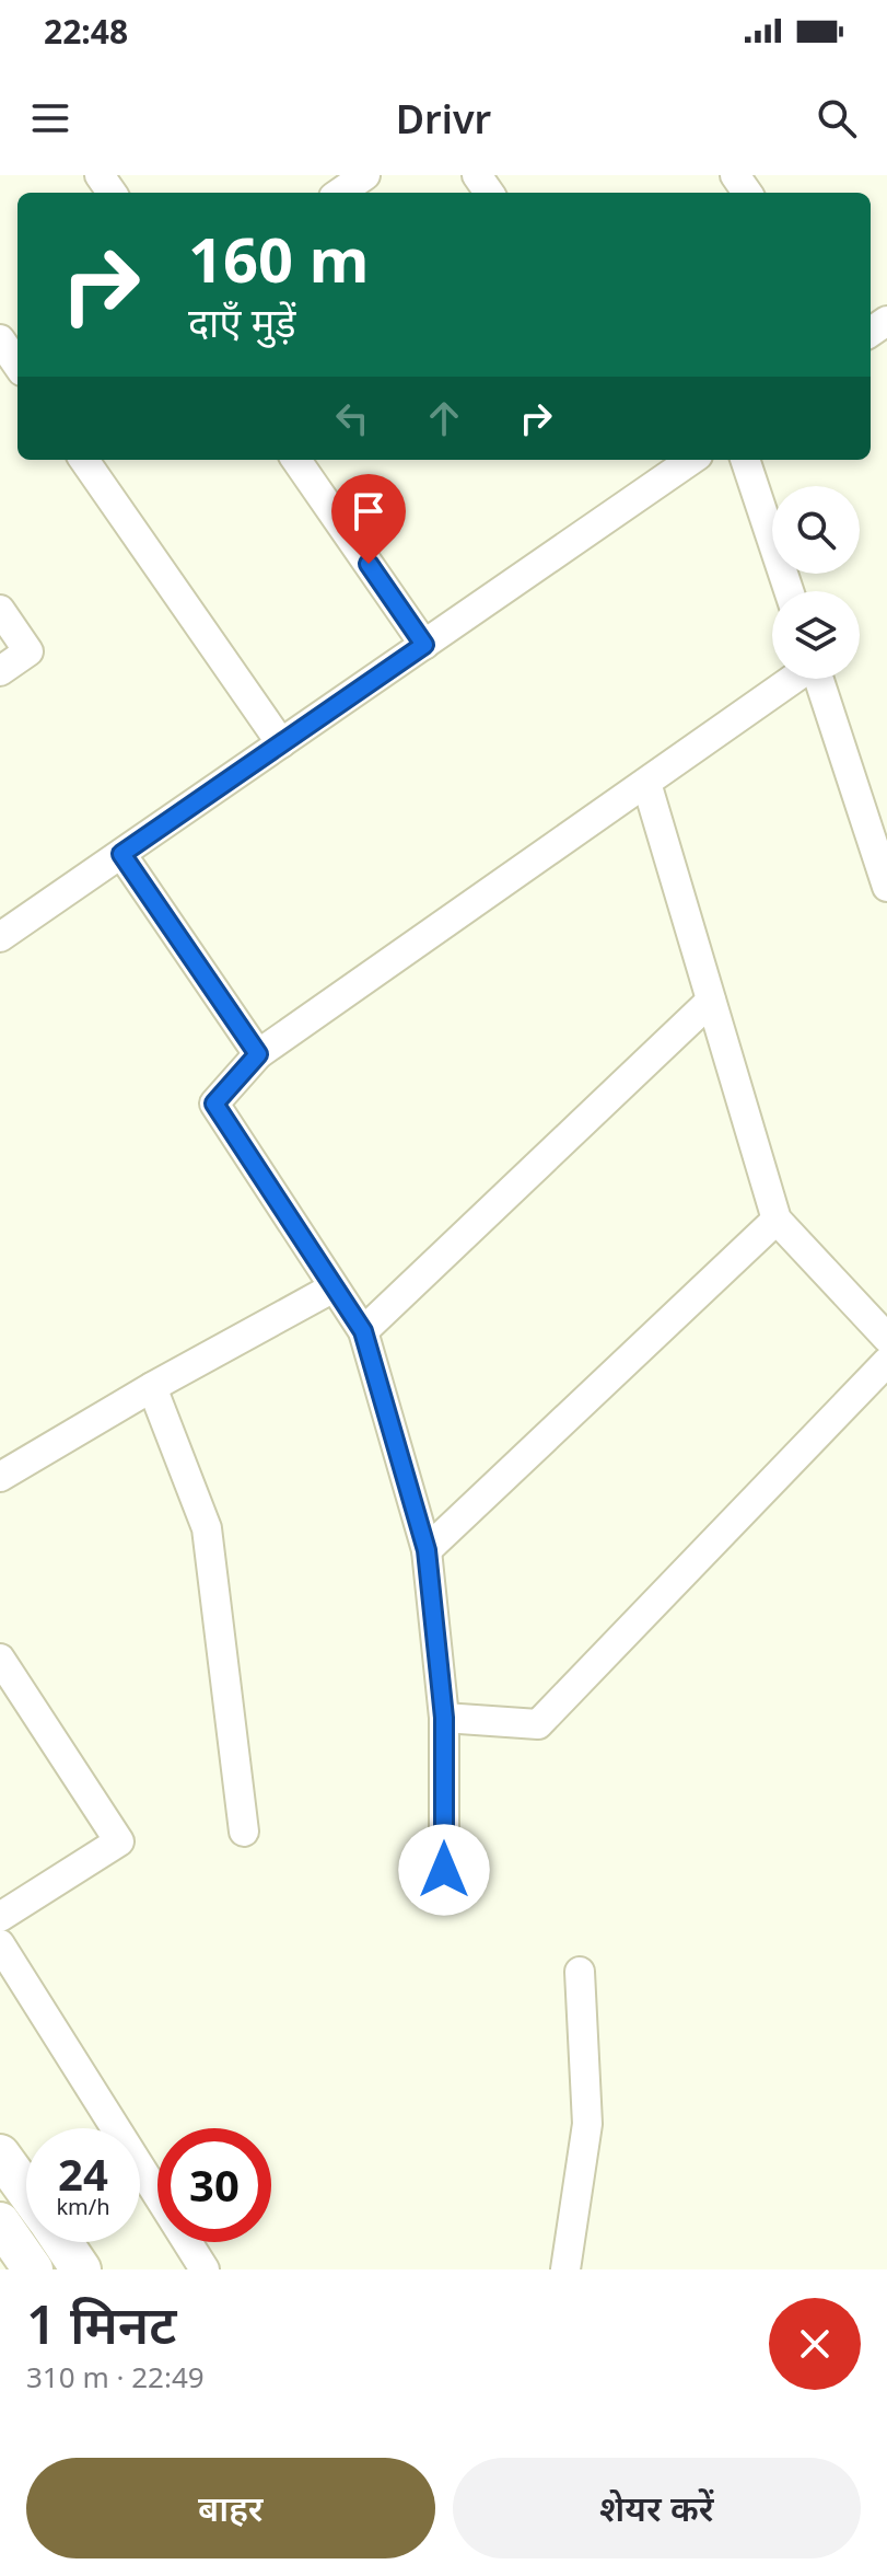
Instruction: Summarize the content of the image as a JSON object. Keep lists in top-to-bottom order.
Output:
{
  "page": {
    "status": "22:48",
    "header": "Drivr",
    "turn": ["160 m", "दाएँ मुड़ें"],
    "speed": "24 km/h",
    "limit": "30",
    "heading": ["1 मिनट", "310 m · 22:49"],
    "buttons": ["बाहर", "शेयर करें"]
  }
}
